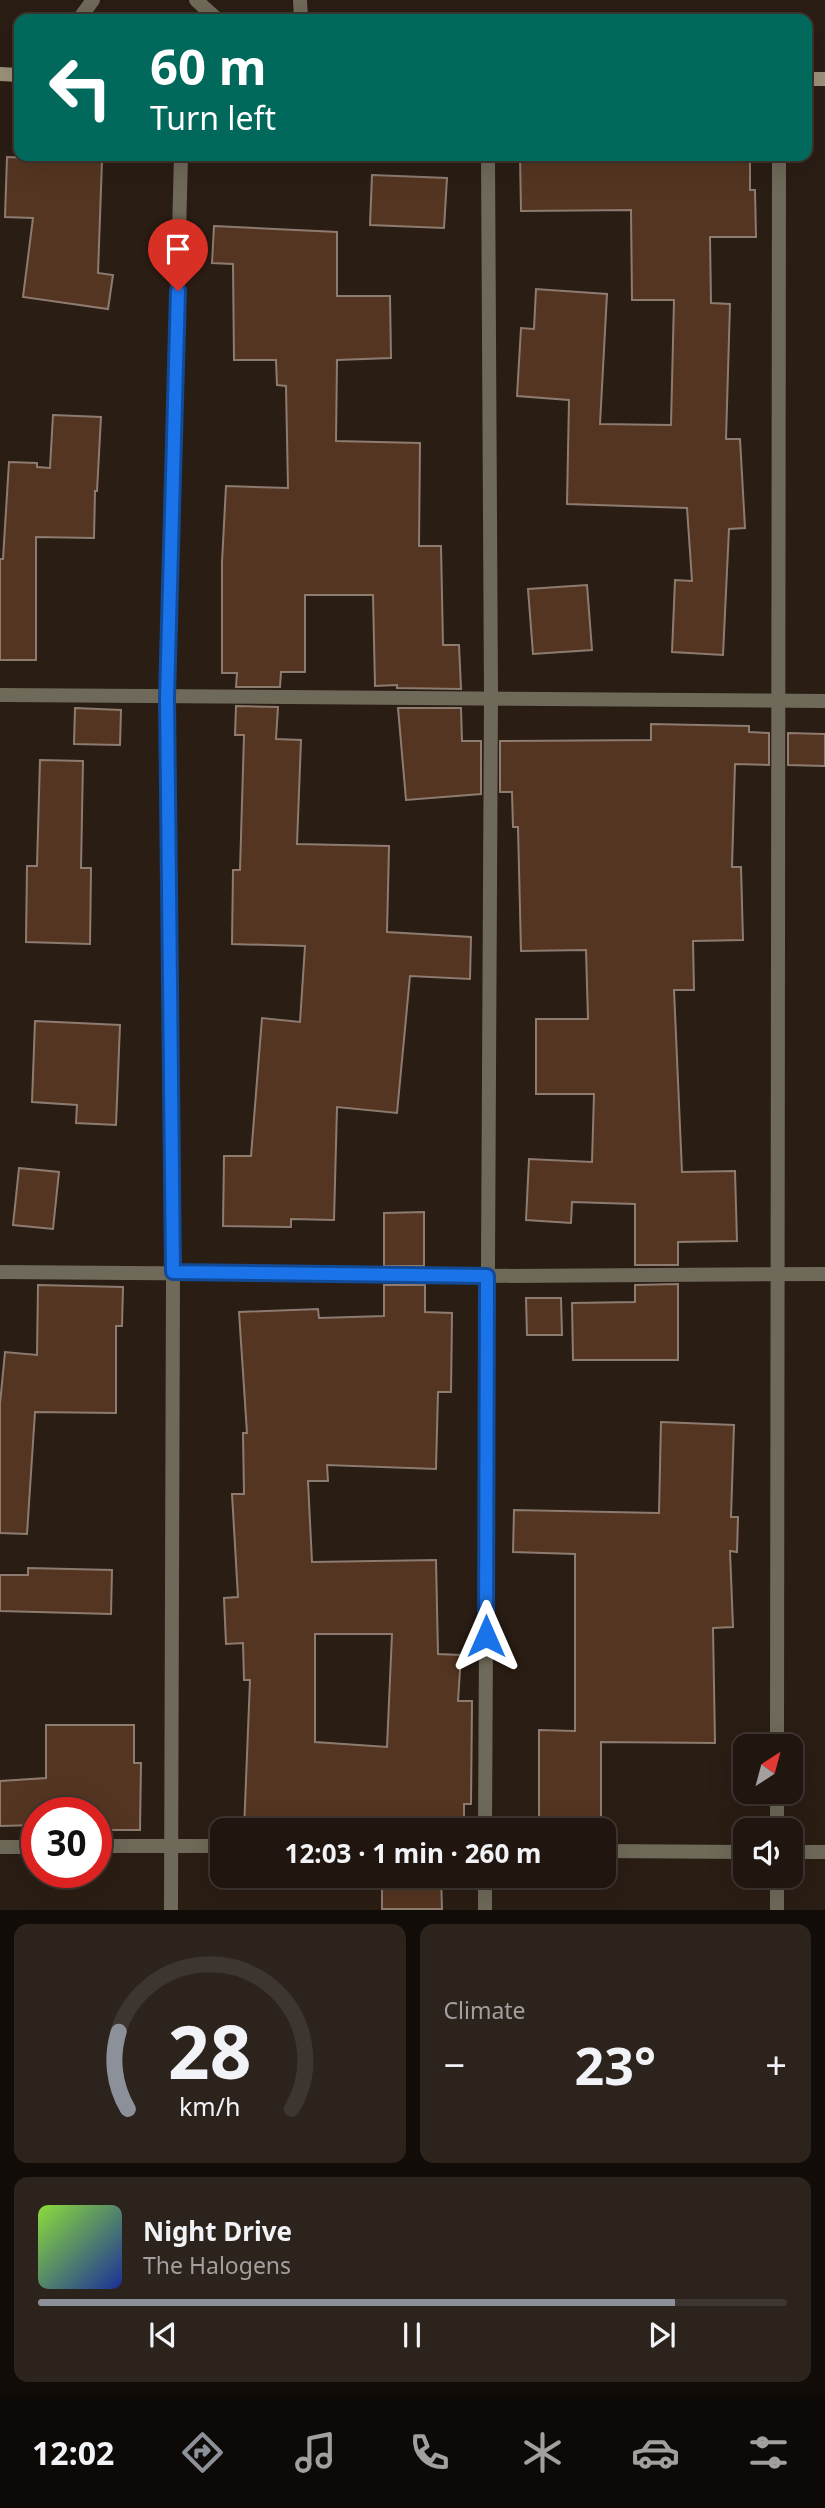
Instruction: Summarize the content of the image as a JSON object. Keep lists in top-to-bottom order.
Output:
{
  "north": "top right",
  "page": {
    "turn": ["60 m", "Turn left"],
    "limit": "30",
    "trip": "12:03 · 1 min · 260 m",
    "tile": "Climate",
    "heat": ["−", "23°", "+"],
    "song": ["Night Drive", "The Halogens"],
    "tabs": "12:02",
    "gauge": ["28", "km/h"]
  }
}
